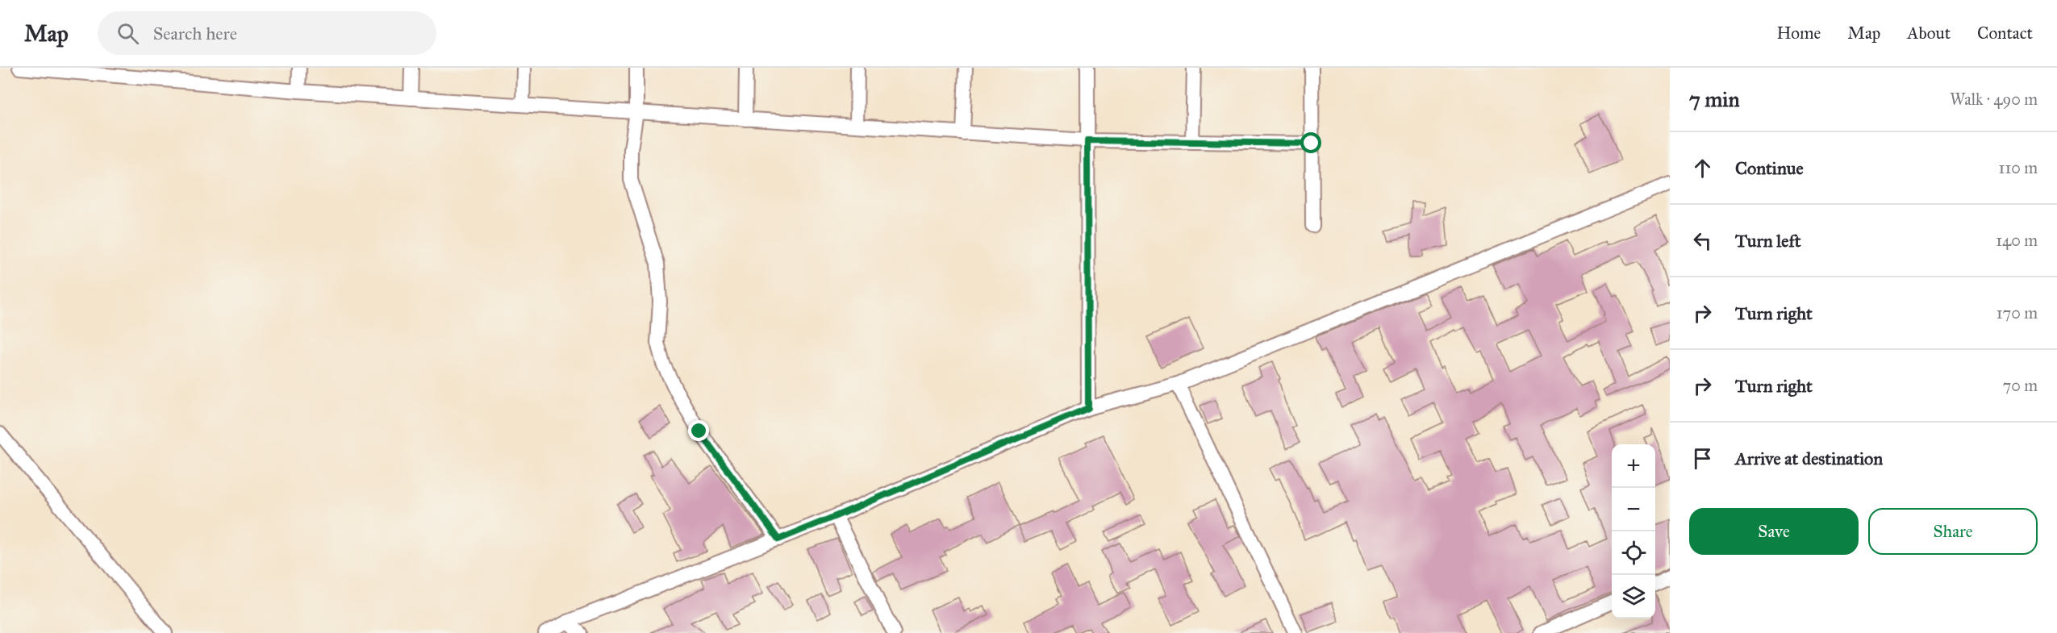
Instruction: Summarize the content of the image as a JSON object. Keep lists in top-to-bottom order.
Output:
{
  "page": {
    "header": "Map",
    "search": "Search here",
    "nav": [
      "Home",
      "Map",
      "About",
      "Contact"
    ],
    "heading": ["7 min", "Walk · 490 m"],
    "list": [
      ["Continue", "110 m"],
      ["Turn left", "140 m"],
      ["Turn right", "170 m"],
      ["Turn right", "70 m"],
      "Arrive at destination"
    ],
    "map_buttons": ["+", "−"],
    "buttons": ["Save", "Share"]
  }
}
